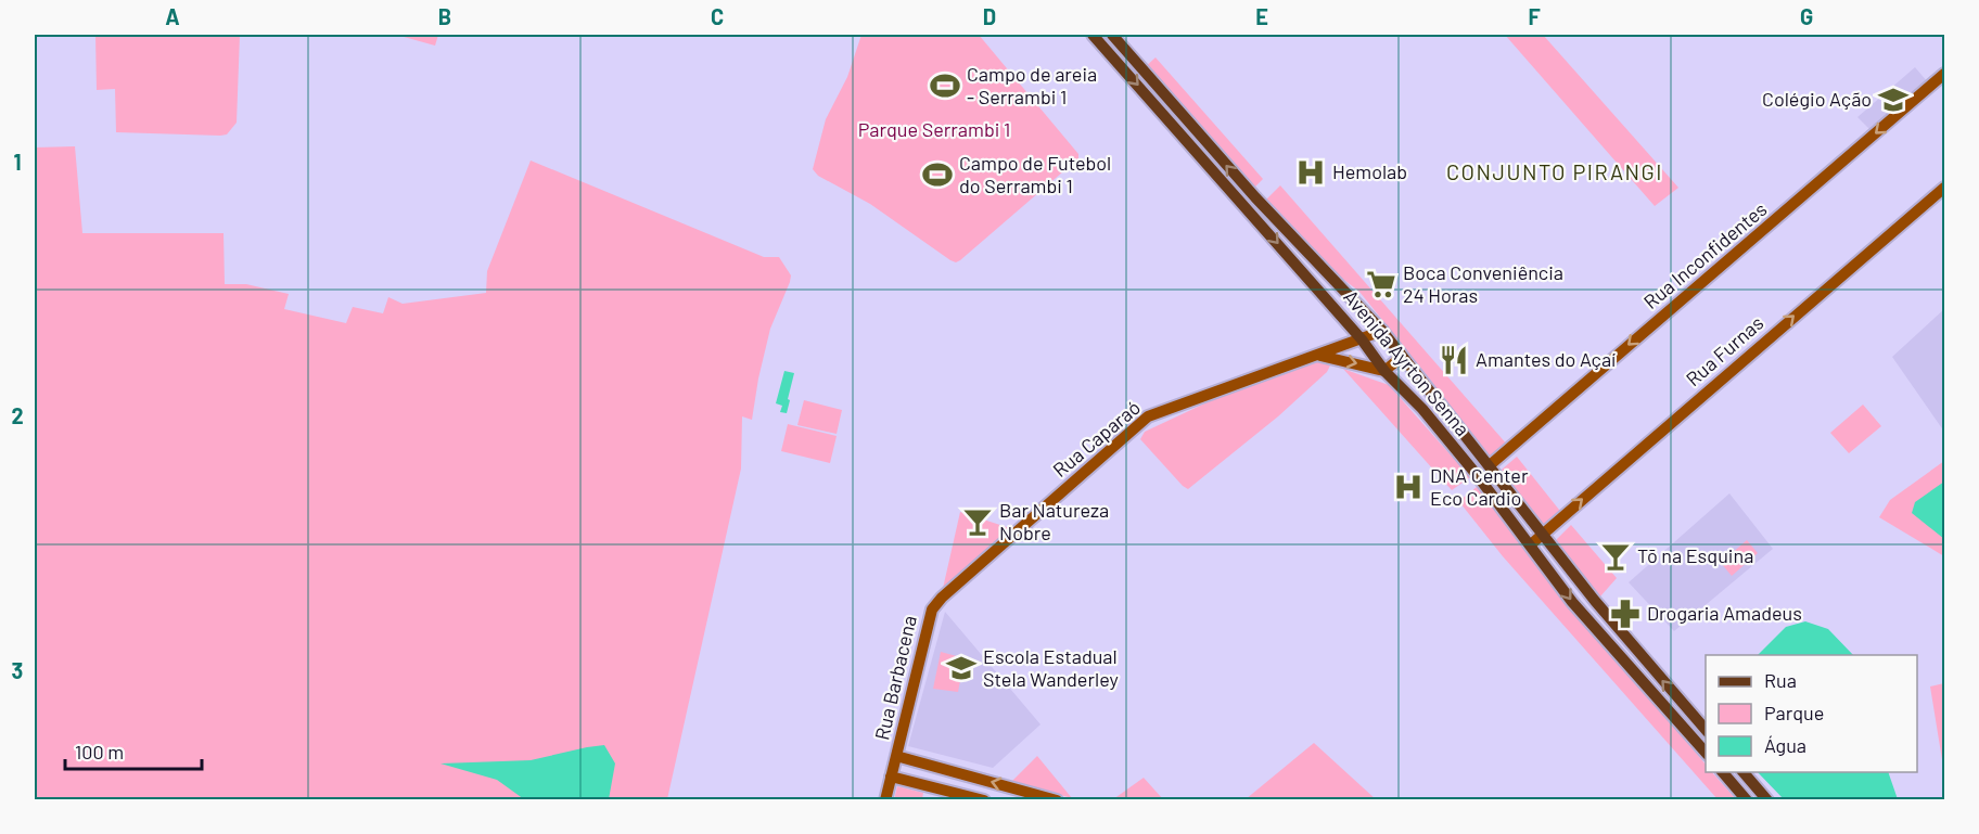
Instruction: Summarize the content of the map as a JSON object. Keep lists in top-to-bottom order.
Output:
{
  "streets": {
    "main road": ["Avenida Ayrton Senna"],
    "street": [
      "Rua Inconfidentes",
      "Rua Furnas",
      "Rua Caparaó",
      "Rua Barbacena"
    ]
  },
  "crossings": [
    ["Rua Inconfidentes", "Avenida Ayrton Senna"],
    ["Rua Furnas", "Avenida Ayrton Senna"],
    ["Avenida Ayrton Senna", "Rua Caparaó"],
    ["Rua Caparaó", "Rua Barbacena"]
  ],
  "one_way": ["Rua Inconfidentes", "Rua Furnas"],
  "districts": ["CONJUNTO PIRANGI"],
  "parks": ["Parque Serrambi 1"],
  "places": {
    "sports": ["Campo de areia - Serrambi 1", "Campo de Futebol do Serrambi 1"],
    "school or university": ["Colégio Ação", "Escola Estadual Stela Wanderley"],
    "hospital": ["Hemolab", "DNA Center Eco Cardio"],
    "supermarket": ["Boca Conveniência 24 Horas"],
    "restaurant": ["Amantes do Açaí"],
    "bar": ["Bar Natureza Nobre", "Tō na Esquina"],
    "pharmacy": ["Drogaria Amadeus"]
  },
  "legend": ["Rua", "Parque", "Água"],
  "scale_bar": "100 m",
  "grid": {
    "columns": [
      "A",
      "B",
      "C",
      "D",
      "E",
      "F",
      "G"
    ],
    "rows": ["1", "2", "3"]
  }
}
